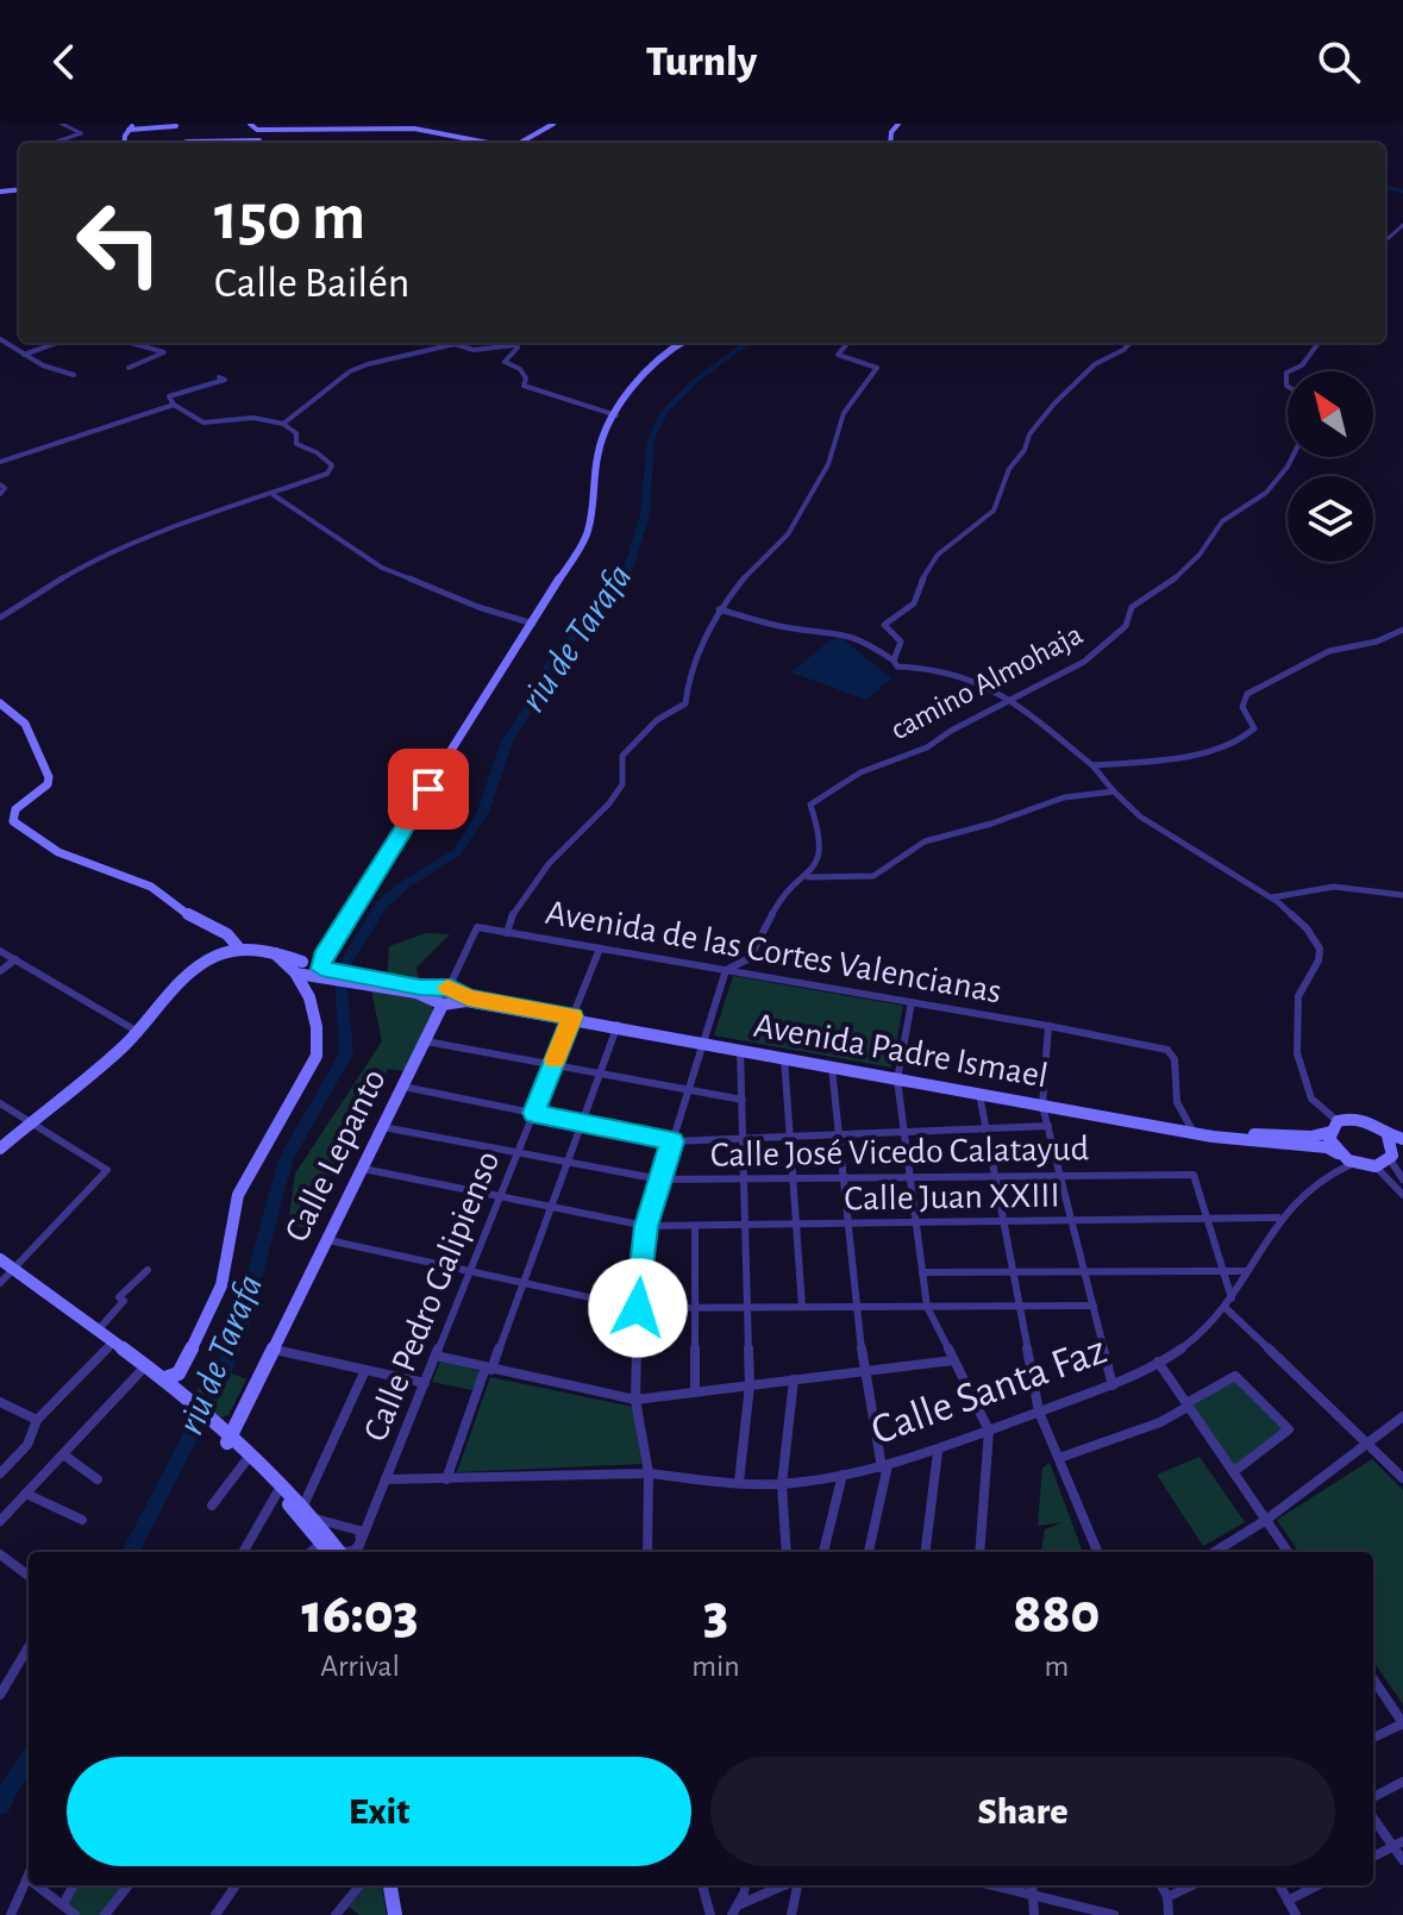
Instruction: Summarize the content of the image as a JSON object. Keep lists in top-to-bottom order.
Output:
{
  "streets": {
    "main road": ["Avenida Padre Ismael", "Calle Lepanto"],
    "street": [
      "camino Almohaja",
      "Avenida de las Cortes Valencianas",
      "Calle José Vicedo Calatayud",
      "Calle Juan XXIII",
      "Calle Pedro Galipienso",
      "Calle Santa Faz"
    ]
  },
  "crossings": [
    ["camino Almohaja", "Avenida de las Cortes Valencianas"],
    ["Avenida de las Cortes Valencianas", "Avenida Padre Ismael"],
    ["Avenida de las Cortes Valencianas", "Calle José Vicedo Calatayud"],
    ["Avenida de las Cortes Valencianas", "Calle Lepanto"],
    ["Avenida de las Cortes Valencianas", "Calle Juan XXIII"],
    ["Avenida de las Cortes Valencianas", "Calle Pedro Galipienso"],
    ["Avenida de las Cortes Valencianas", "Calle Santa Faz"],
    ["Avenida Padre Ismael", "Calle Lepanto"],
    ["Avenida Padre Ismael", "Calle Pedro Galipienso"],
    ["Calle José Vicedo Calatayud", "Calle Lepanto"],
    ["Calle José Vicedo Calatayud", "Calle Juan XXIII"],
    ["Calle José Vicedo Calatayud", "Calle Pedro Galipienso"],
    ["Calle Lepanto", "Calle Juan XXIII"],
    ["Calle Juan XXIII", "Calle Pedro Galipienso"],
    ["Calle Juan XXIII", "Calle Santa Faz"],
    ["Calle Pedro Galipienso", "Calle Santa Faz"]
  ],
  "water": ["riu de Tarafa"],
  "north": "top left",
  "page": {
    "header": "Turnly",
    "turn": ["150 m", "Calle Bailén"],
    "eta": [
      "16:03",
      "Arrival",
      "3",
      "min",
      "880",
      "m"
    ],
    "buttons": ["Exit", "Share"]
  }
}
